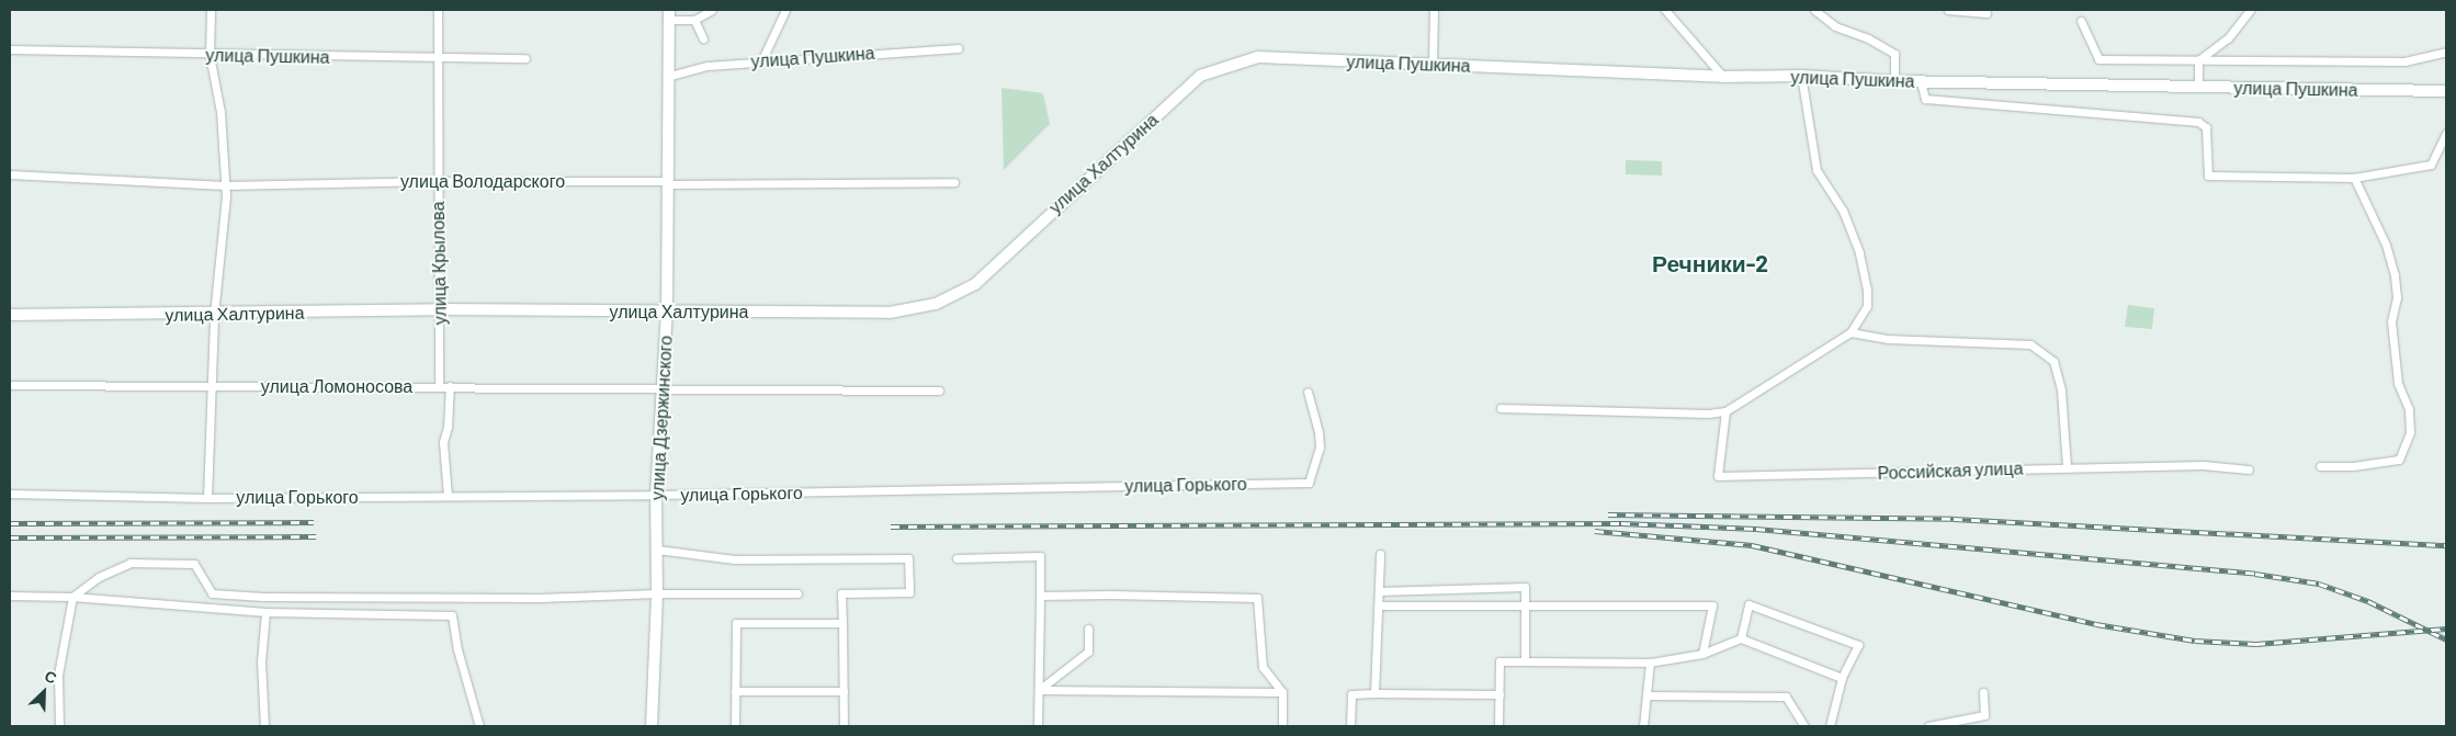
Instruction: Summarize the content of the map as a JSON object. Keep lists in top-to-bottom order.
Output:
{
  "streets": {
    "main road": ["улица Пушкина", "улица Халтурина", "улица Дзержинского"],
    "street": [
      "улица Володарского",
      "улица Крылова",
      "улица Ломоносова",
      "Российская улица",
      "улица Горького"
    ]
  },
  "crossings": [
    ["улица Пушкина", "улица Халтурина"],
    ["улица Пушкина", "улица Крылова"],
    ["улица Пушкина", "улица Дзержинского"],
    ["улица Халтурина", "улица Крылова"],
    ["улица Халтурина", "улица Дзержинского"],
    ["улица Володарского", "улица Крылова"],
    ["улица Володарского", "улица Дзержинского"],
    ["улица Крылова", "улица Ломоносова"],
    ["улица Ломоносова", "улица Дзержинского"],
    ["улица Дзержинского", "улица Горького"]
  ],
  "districts": ["Речники-2"],
  "north": "top right"
}
